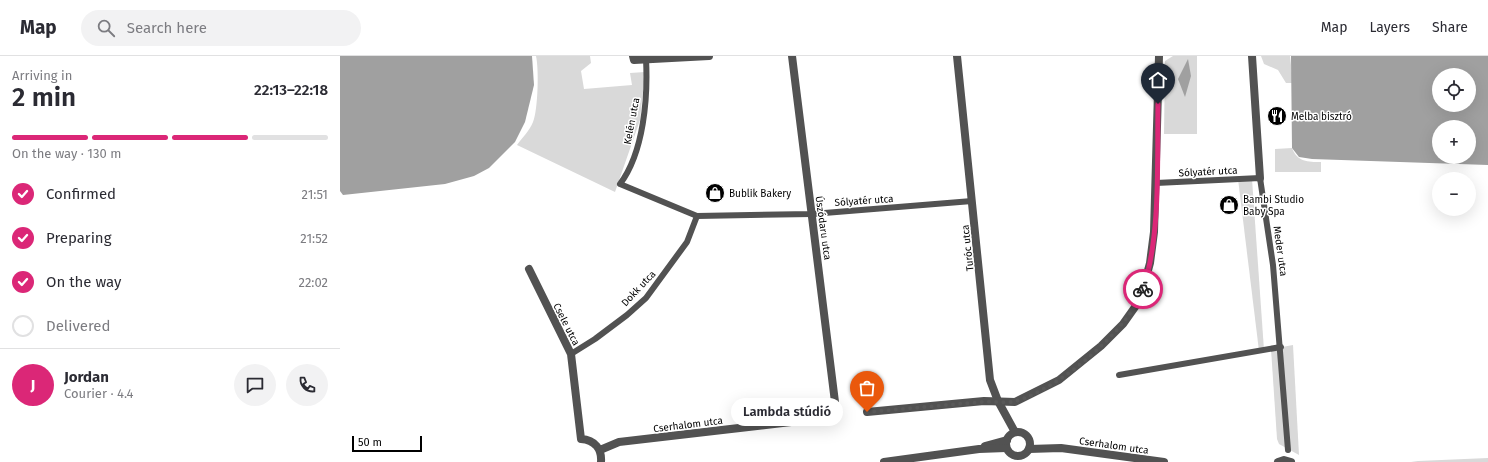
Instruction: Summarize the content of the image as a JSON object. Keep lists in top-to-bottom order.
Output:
{
  "streets": {
    "street": [
      "Kelén utca",
      "Sólyatér utca",
      "Úszódaru utca",
      "Turóc utca",
      "Meder utca",
      "Dokk utca",
      "Csele utca",
      "Cserhalom utca"
    ]
  },
  "crossings": [
    ["Kelén utca", "Sólyatér utca"],
    ["Sólyatér utca", "Úszódaru utca"],
    ["Sólyatér utca", "Turóc utca"],
    ["Sólyatér utca", "Meder utca"],
    ["Sólyatér utca", "Dokk utca"],
    ["Turóc utca", "Cserhalom utca"],
    ["Dokk utca", "Csele utca"],
    ["Csele utca", "Cserhalom utca"]
  ],
  "places": {
    "restaurant": ["Melba bisztró"],
    "shop": ["Bublik Bakery", "Bambi Studio Baby Spa"],
    "other": ["Lambda stúdió"]
  },
  "scale_bar": "50 m",
  "page": {
    "header": "Map",
    "search": "Search here",
    "nav": ["Map", "Layers", "Share"],
    "heading": ["2 min", "Arriving in", "22:13–22:18"],
    "panel": ["Jordan", "Courier · 4.4"],
    "map_buttons": ["+", "−"],
    "bar": "On the way · 130 m",
    "list": [
      ["Confirmed", "21:51"],
      ["Preparing", "21:52"],
      ["On the way", "22:02"],
      "Delivered"
    ],
    "round": "J",
    "bubble": "Lambda stúdió",
    "scale": "50 m"
  }
}
